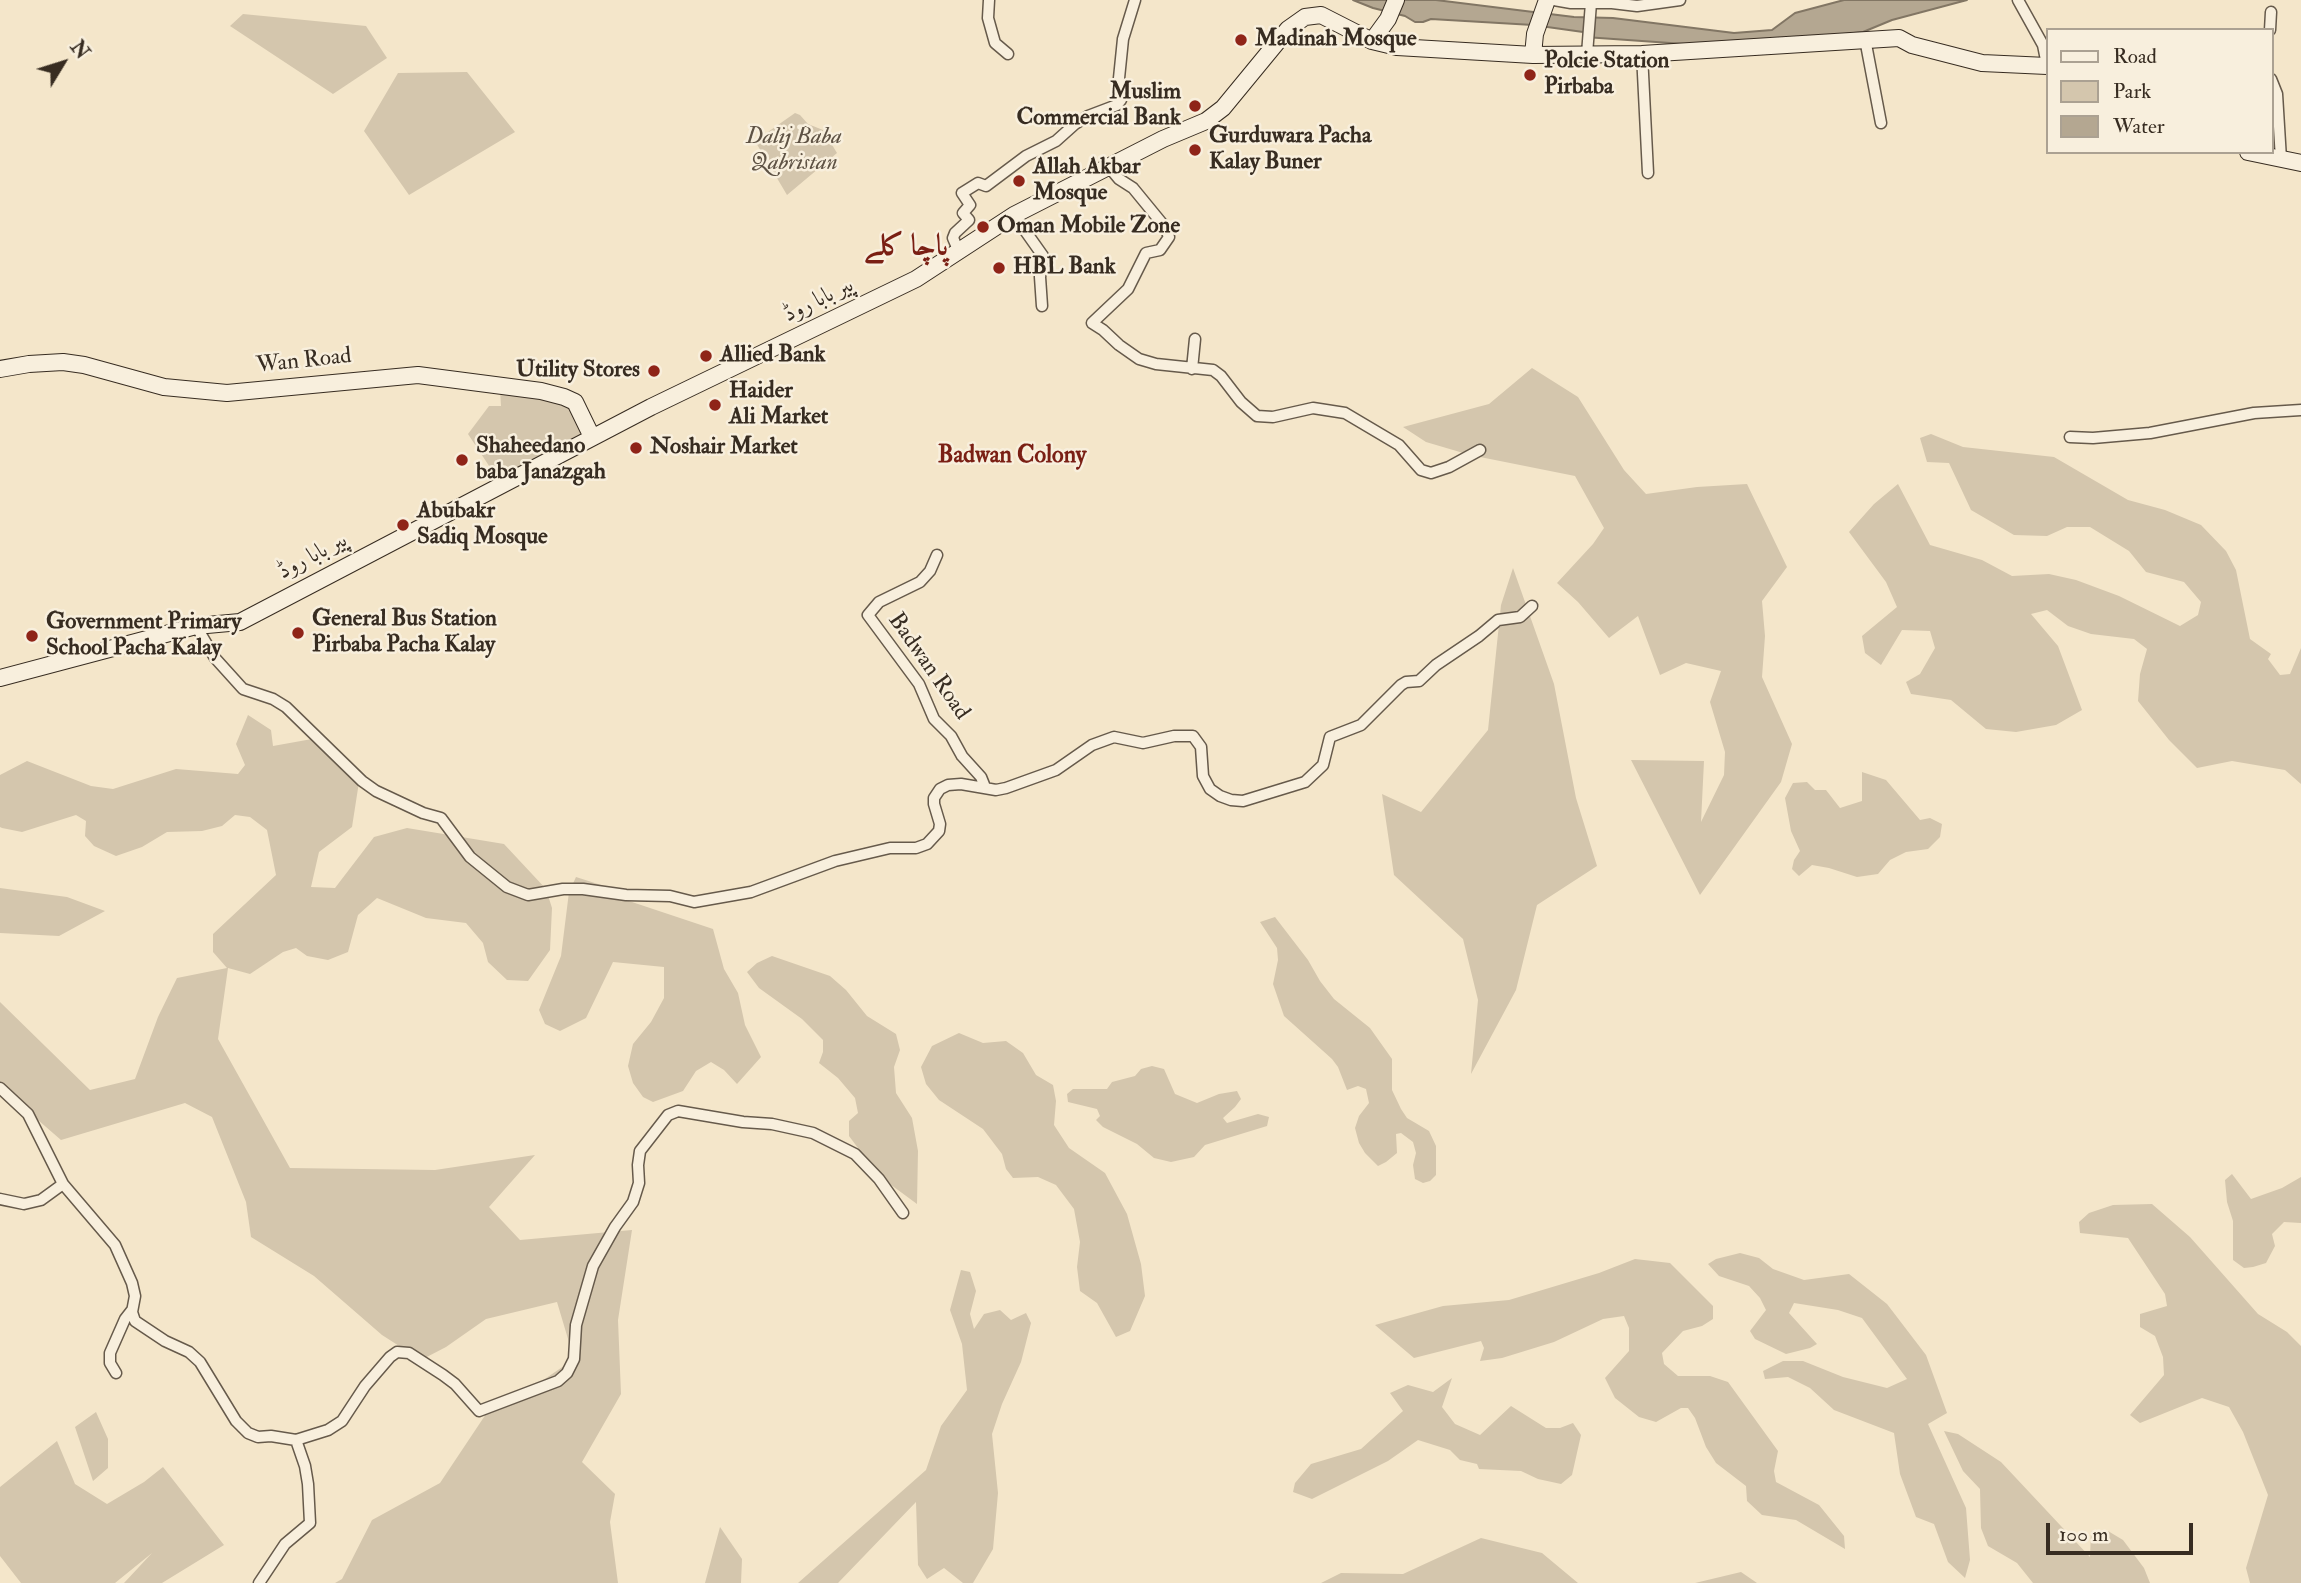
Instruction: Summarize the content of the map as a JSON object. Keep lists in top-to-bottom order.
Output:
{
  "streets": {
    "main road": ["پیر بابا روڈ", "Wan Road"],
    "street": ["Badwan Road"]
  },
  "crossings": [
    ["پیر بابا روڈ", "Wan Road"]
  ],
  "districts": ["پاچا کلے", "Badwan Colony"],
  "parks": ["Dalij Baba Qabristan"],
  "places": [
    "Madinah Mosque",
    "Polcie Station Pirbaba",
    "Muslim Commercial Bank",
    "Gurduwara Pacha Kalay Buner",
    "Allah Akbar Mosque",
    "Oman Mobile Zone",
    "HBL Bank",
    "Allied Bank",
    "Utility Stores",
    "Haider Ali Market",
    "Noshair Market",
    "Shaheedano baba Janazgah",
    "Abubakr Sadiq Mosque",
    "General Bus Station Pirbaba Pacha Kalay",
    "Government Primary School Pacha Kalay"
  ],
  "legend": ["Road", "Park", "Water"],
  "scale_bar": "100 m",
  "north": "top right"
}
